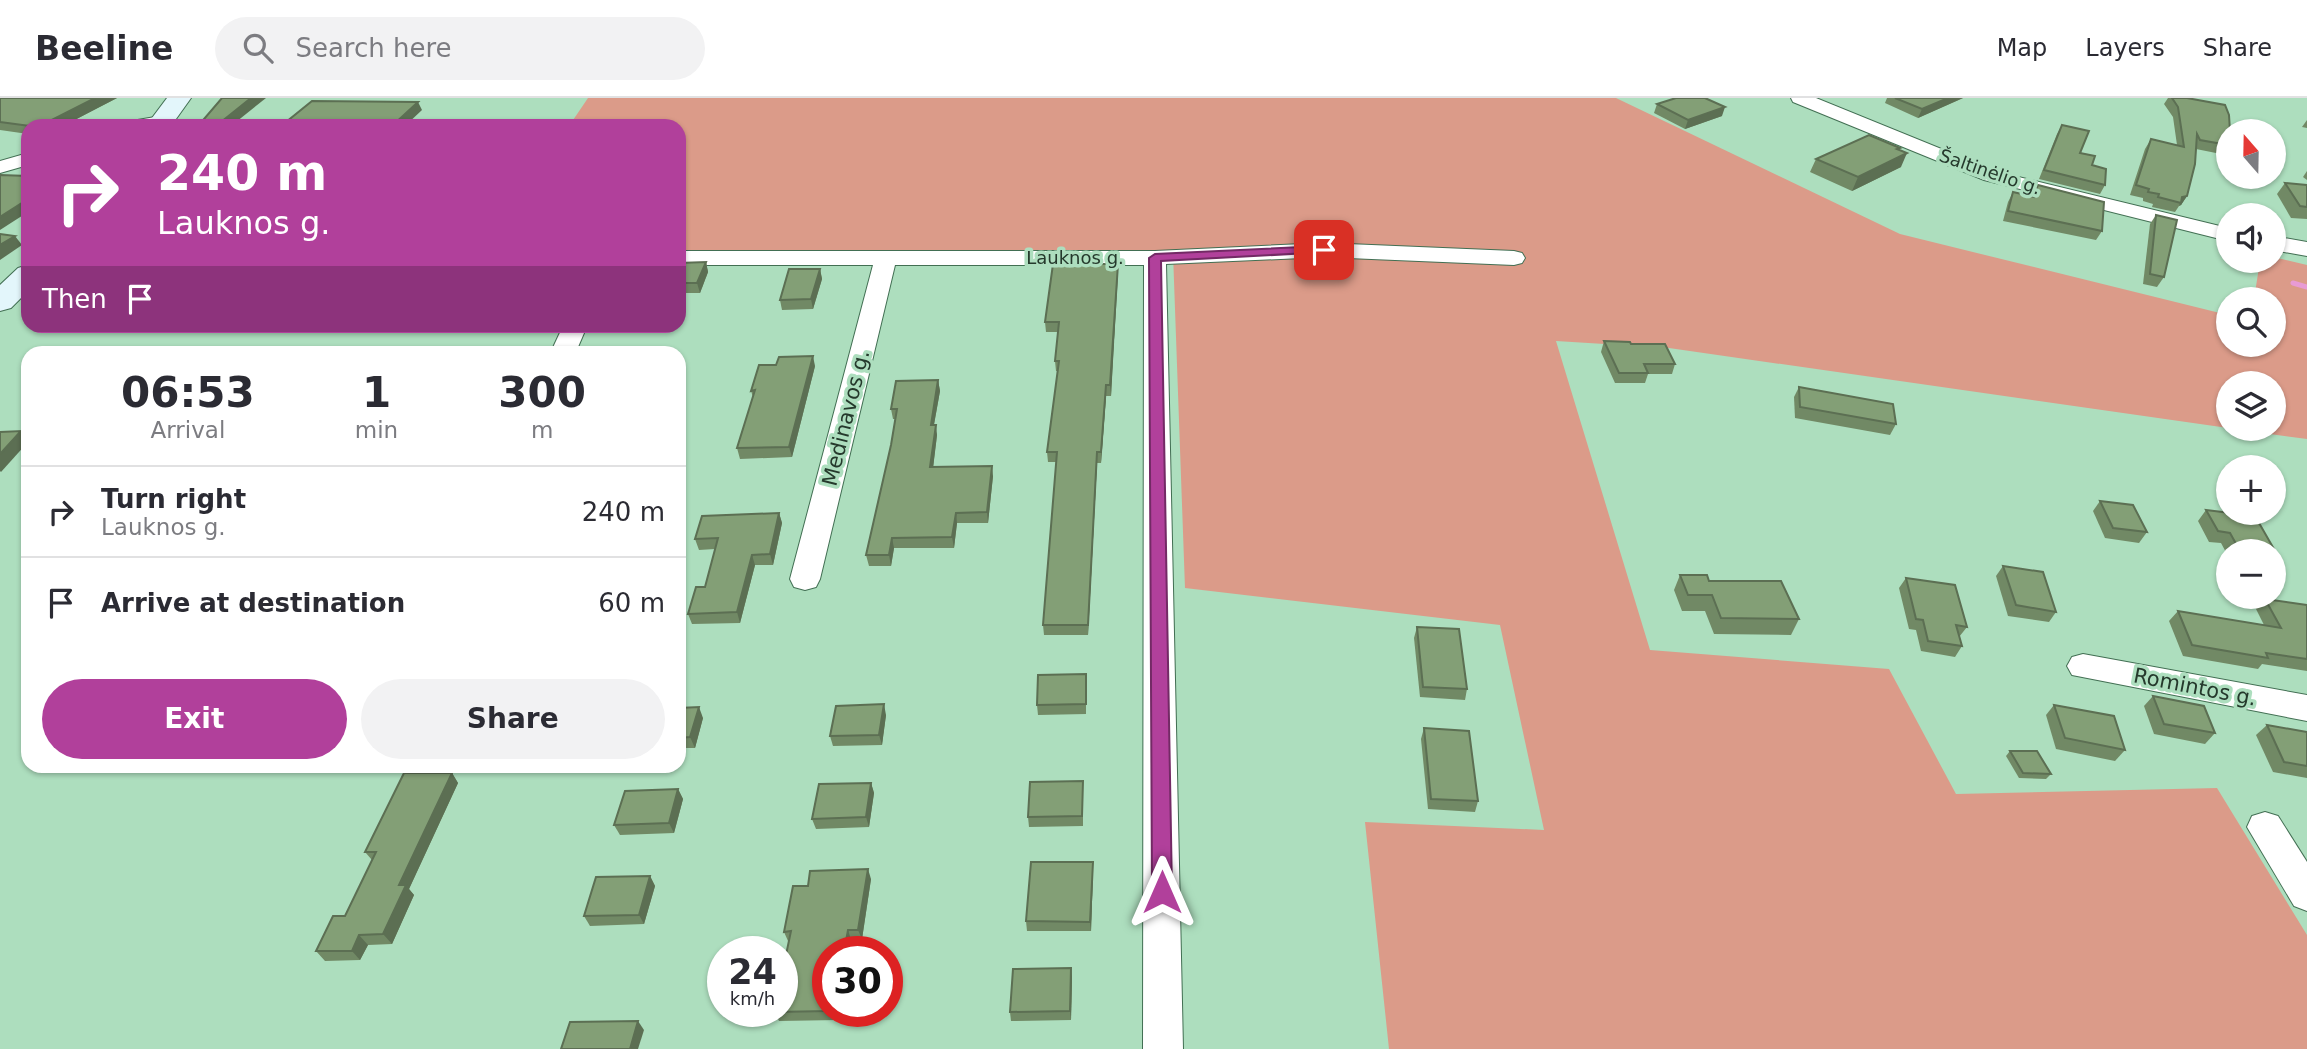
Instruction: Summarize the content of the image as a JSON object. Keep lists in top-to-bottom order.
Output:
{
  "streets": {
    "street": [
      "Šaltinėlio g.",
      "Lauknos g.",
      "Medinavos g.",
      "Romintos g."
    ]
  },
  "crossings": [
    ["Lauknos g.", "Medinavos g."]
  ],
  "north": "top",
  "page": {
    "header": "Beeline",
    "search": "Search here",
    "nav": ["Map", "Layers", "Share"],
    "map_buttons": ["+", "−"],
    "turn": ["240 m", "Lauknos g."],
    "then": "Then",
    "eta": [
      "06:53",
      "Arrival",
      "1",
      "min",
      "300",
      "m"
    ],
    "list": [
      {
        "name": "Turn right",
        "note": "Lauknos g.",
        "value": "240 m"
      },
      {
        "name": "Arrive at destination",
        "value": "60 m"
      }
    ],
    "buttons": ["Exit", "Share"],
    "speed": "24 km/h",
    "limit": "30"
  }
}
